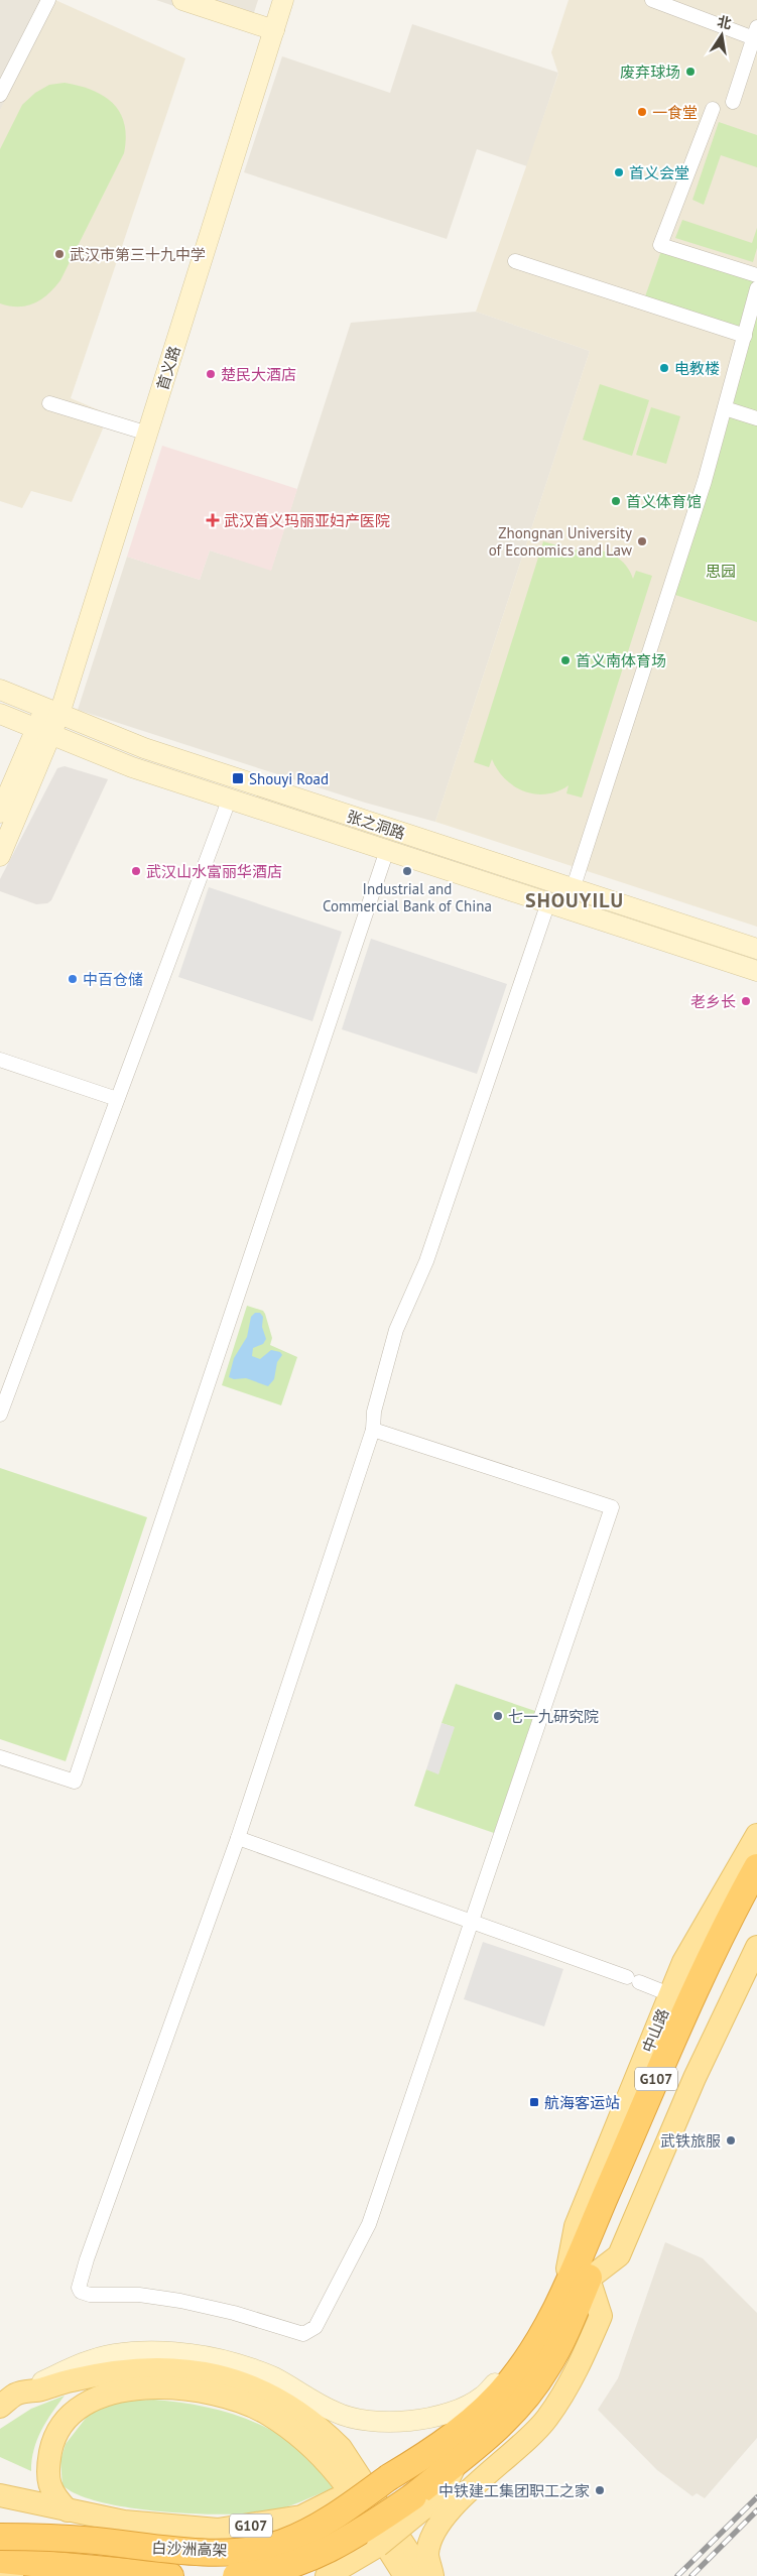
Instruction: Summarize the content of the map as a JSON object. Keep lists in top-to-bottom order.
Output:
{
  "streets": {
    "highway": ["G107", "白沙洲高架"],
    "main road": ["首义路", "张之洞路", "中山路"]
  },
  "crossings": [
    ["首义路", "张之洞路"],
    ["中山路", "G107"],
    ["G107", "白沙洲高架"]
  ],
  "districts": ["SHOUYILU"],
  "parks": ["思园"],
  "places": {
    "other": [
      "废弃球场",
      "一食堂",
      "首义会堂",
      "武汉市第三十九中学",
      "电教楼",
      "楚民大酒店",
      "首义体育馆",
      "Zhongnan University of Economics and Law",
      "首义南体育场",
      "武汉山水富丽华酒店",
      "Industrial and Commercial Bank of China",
      "中百仓储",
      "老乡长",
      "七一九研究院",
      "武铁旅服",
      "中铁建工集团职工之家"
    ],
    "health": ["武汉首义玛丽亚妇产医院"],
    "transit": ["Shouyi Road", "航海客运站"]
  },
  "north": "top"
}
